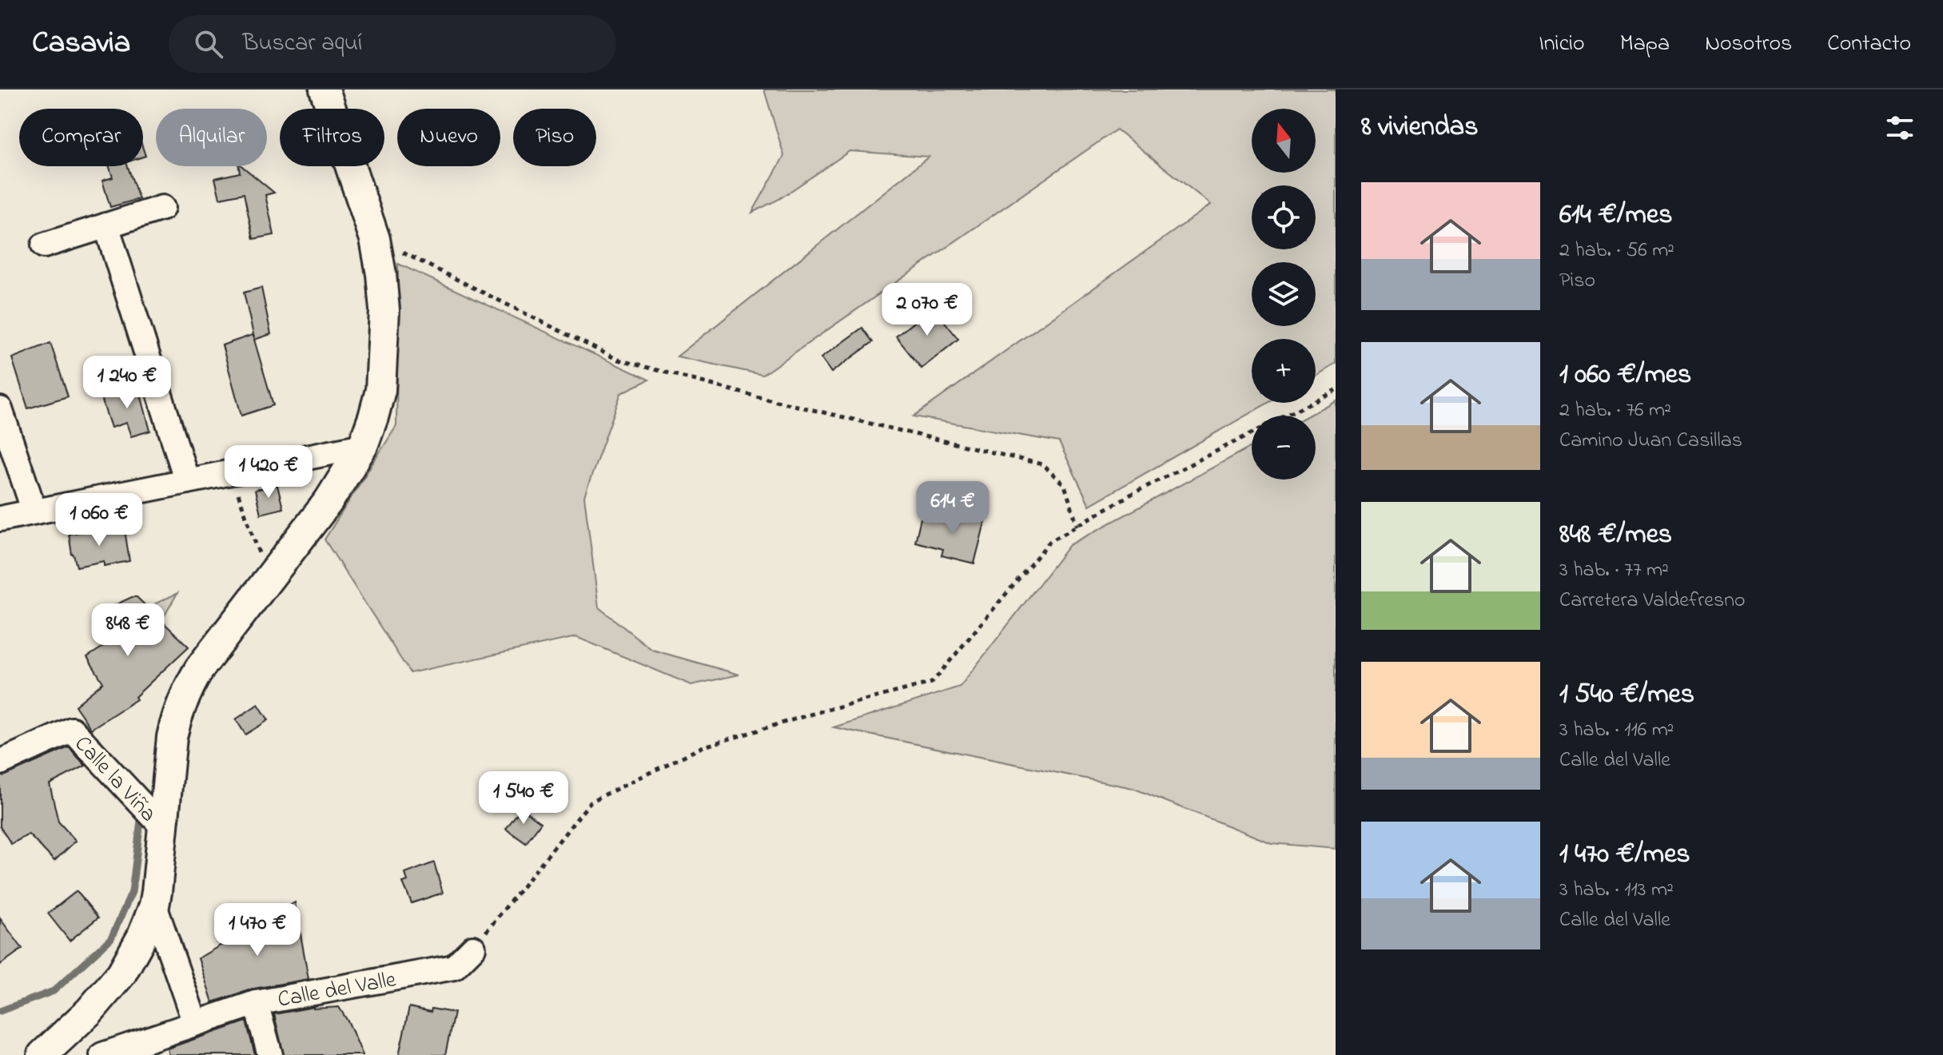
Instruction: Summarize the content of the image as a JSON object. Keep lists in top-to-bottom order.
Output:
{
  "streets": {
    "street": ["Calle la Viña", "Calle del Valle"]
  },
  "north": "top",
  "page": {
    "header": "Casavia",
    "search": "Buscar aquí",
    "nav": [
      "Inicio",
      "Mapa",
      "Nosotros",
      "Contacto"
    ],
    "heading": "8 viviendas",
    "map_buttons": ["+", "−"],
    "chip": [
      "Comprar",
      "Alquilar",
      "Filtros",
      "Nuevo",
      "Piso"
    ],
    "list": [
      {
        "name": "614 €/mes",
        "note": "2 hab. · 56 m² · Piso"
      },
      {
        "name": "1 060 €/mes",
        "note": "2 hab. · 76 m² · Camino Juan Casillas"
      },
      {
        "name": "848 €/mes",
        "note": "3 hab. · 77 m² · Carretera Valdefresno"
      },
      {
        "name": "1 540 €/mes",
        "note": "3 hab. · 116 m² · Calle del Valle"
      },
      {
        "name": "1 470 €/mes",
        "note": "3 hab. · 113 m² · Calle del Valle"
      }
    ],
    "price": [
      "2 070 €",
      "1 240 €",
      "1 420 €",
      "614 €",
      "1 060 €",
      "848 €",
      "1 540 €",
      "1 470 €"
    ]
  }
}
